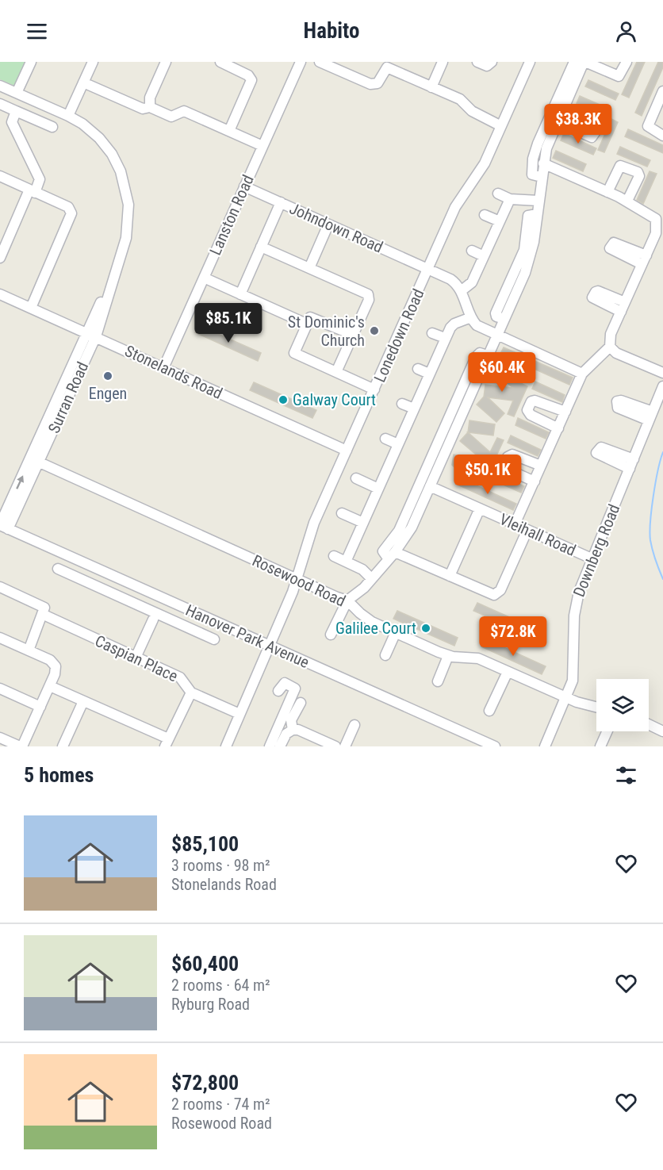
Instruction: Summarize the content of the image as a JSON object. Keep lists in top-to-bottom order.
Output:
{
  "streets": {
    "street": [
      "Lanston Road",
      "Johndown Road",
      "Lonedown Road",
      "Stonelands Road",
      "Surran Road",
      "Vleihall Road",
      "Downberg Road",
      "Rosewood Road",
      "Hanover Park Avenue",
      "Caspian Place"
    ]
  },
  "crossings": [
    ["Lanston Road", "Johndown Road"],
    ["Lanston Road", "Stonelands Road"],
    ["Johndown Road", "Lonedown Road"],
    ["Lonedown Road", "Stonelands Road"],
    ["Lonedown Road", "Rosewood Road"],
    ["Lonedown Road", "Hanover Park Avenue"],
    ["Stonelands Road", "Surran Road"],
    ["Surran Road", "Rosewood Road"],
    ["Surran Road", "Hanover Park Avenue"],
    ["Vleihall Road", "Downberg Road"],
    ["Downberg Road", "Rosewood Road"]
  ],
  "places": [
    "St Dominic's Church",
    "Engen",
    "Galway Court",
    "Galilee Court"
  ],
  "page": {
    "header": "Habito",
    "price": [
      "$38.3K",
      "$85.1K",
      "$60.4K",
      "$50.1K",
      "$72.8K"
    ],
    "heading": "5 homes",
    "list": [
      {
        "name": "$85,100",
        "note": "3 rooms · 98 m² · Stonelands Road"
      },
      {
        "name": "$60,400",
        "note": "2 rooms · 64 m² · Ryburg Road"
      },
      {
        "name": "$72,800",
        "note": "2 rooms · 74 m² · Rosewood Road"
      }
    ]
  }
}
